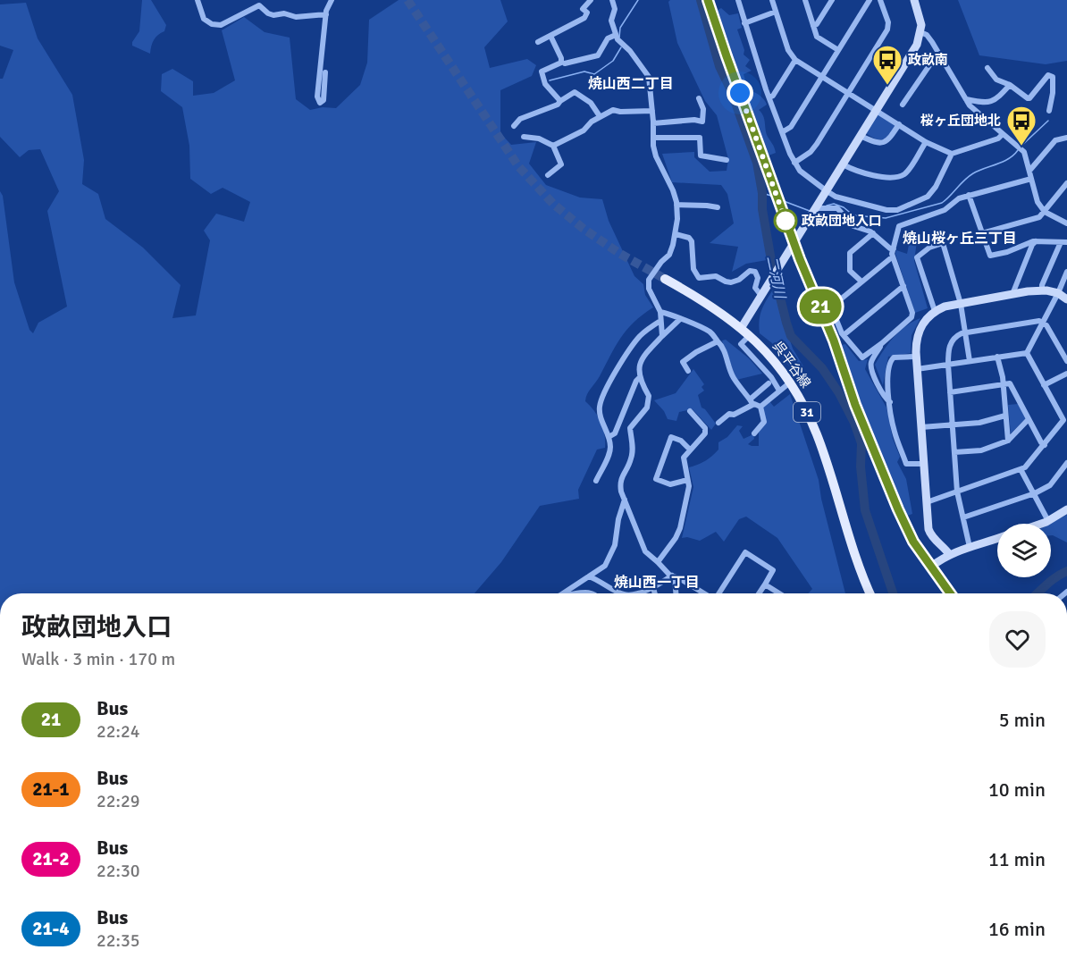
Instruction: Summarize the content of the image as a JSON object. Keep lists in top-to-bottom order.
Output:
{
  "streets": {
    "main road": ["呉平谷線", "31"]
  },
  "districts": ["焼山西二丁目", "焼山桜ヶ丘三丁目", "焼山西一丁目"],
  "water": ["二河川"],
  "places": {
    "bus stop": ["政畝南", "桜ヶ丘団地北"],
    "other": ["政畝団地入口"]
  },
  "lines": ["bus line 21"],
  "page": {
    "on_map": "21",
    "heading": ["政畝団地入口", "Walk · 3 min · 170 m"],
    "list": [
      {
        "mark": "21",
        "name": "Bus",
        "note": "22:24",
        "value": "5 min"
      },
      {
        "mark": "21-1",
        "name": "Bus",
        "note": "22:29",
        "value": "10 min"
      },
      {
        "mark": "21-2",
        "name": "Bus",
        "note": "22:30",
        "value": "11 min"
      },
      {
        "mark": "21-4",
        "name": "Bus",
        "note": "22:35",
        "value": "16 min"
      }
    ]
  }
}
